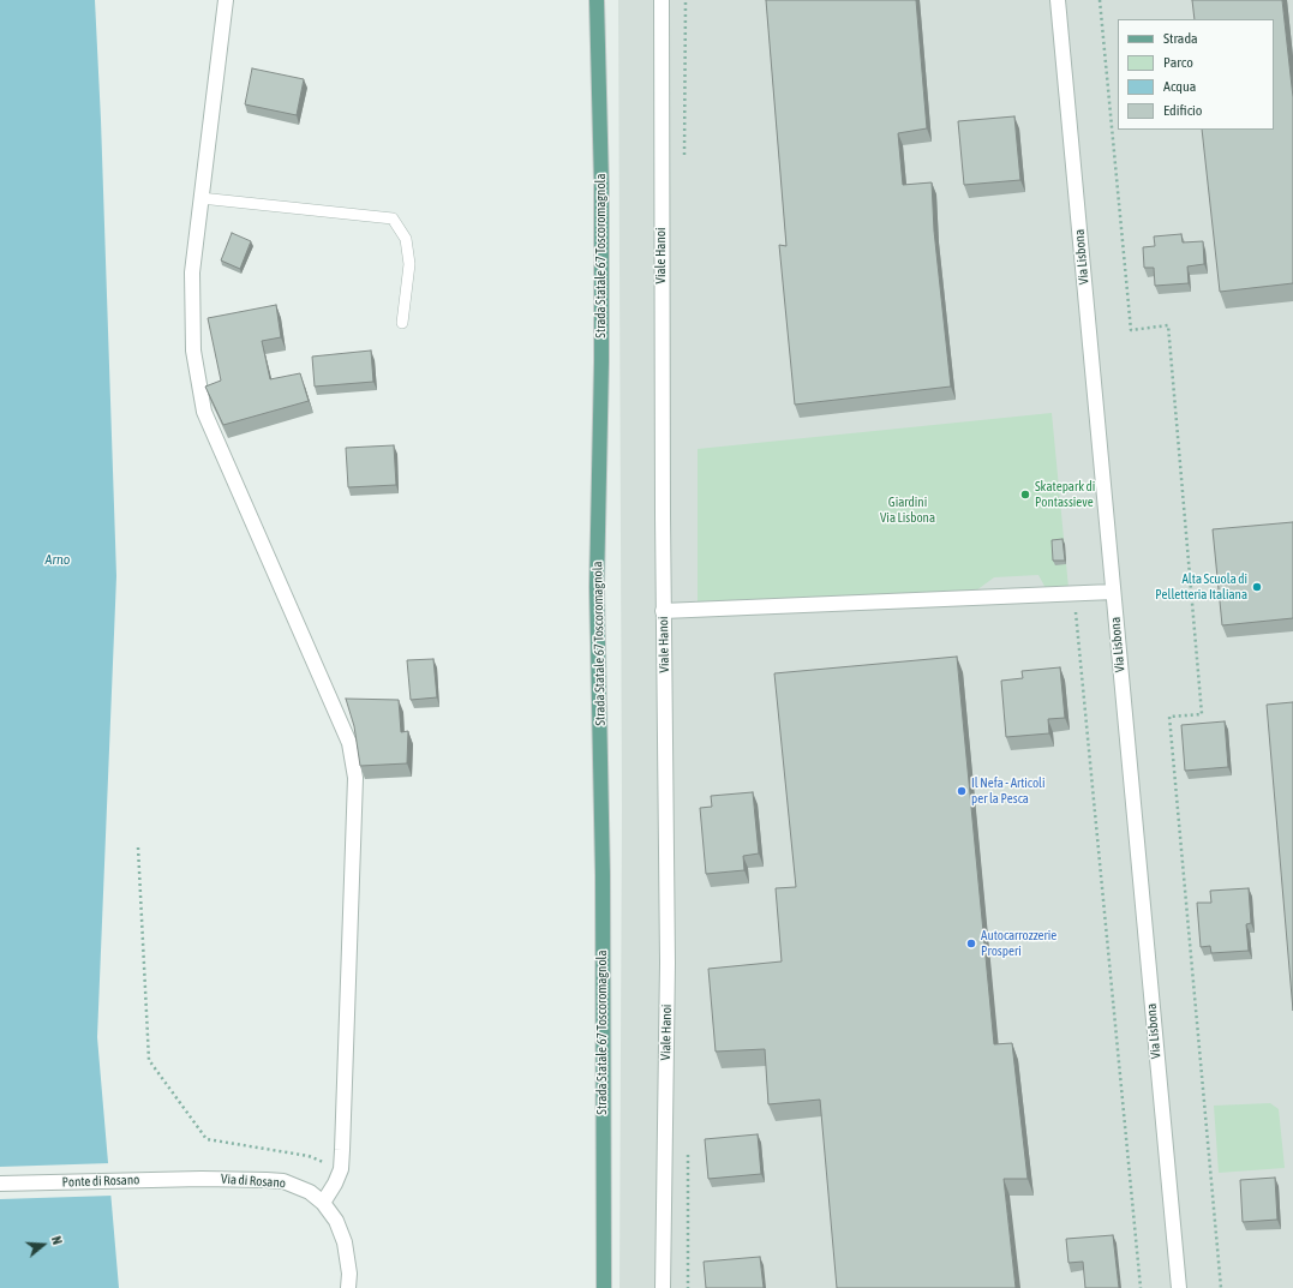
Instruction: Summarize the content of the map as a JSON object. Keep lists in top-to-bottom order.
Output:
{
  "streets": {
    "main road": ["Strada Statale 67 Toscoromagnola"],
    "street": [
      "Viale Hanoi",
      "Via Lisbona",
      "Ponte di Rosano",
      "Via di Rosano"
    ]
  },
  "crossings": [
    ["Ponte di Rosano", "Via di Rosano"]
  ],
  "water": ["Arno"],
  "parks": ["Giardini Via Lisbona"],
  "places": [
    "Skatepark di Pontassieve",
    "Alta Scuola di Pelletteria Italiana",
    "Il Nefa - Articoli per la Pesca",
    "Autocarrozzerie Prosperi"
  ],
  "legend": [
    "Strada",
    "Parco",
    "Acqua",
    "Edificio"
  ],
  "north": "right"
}
